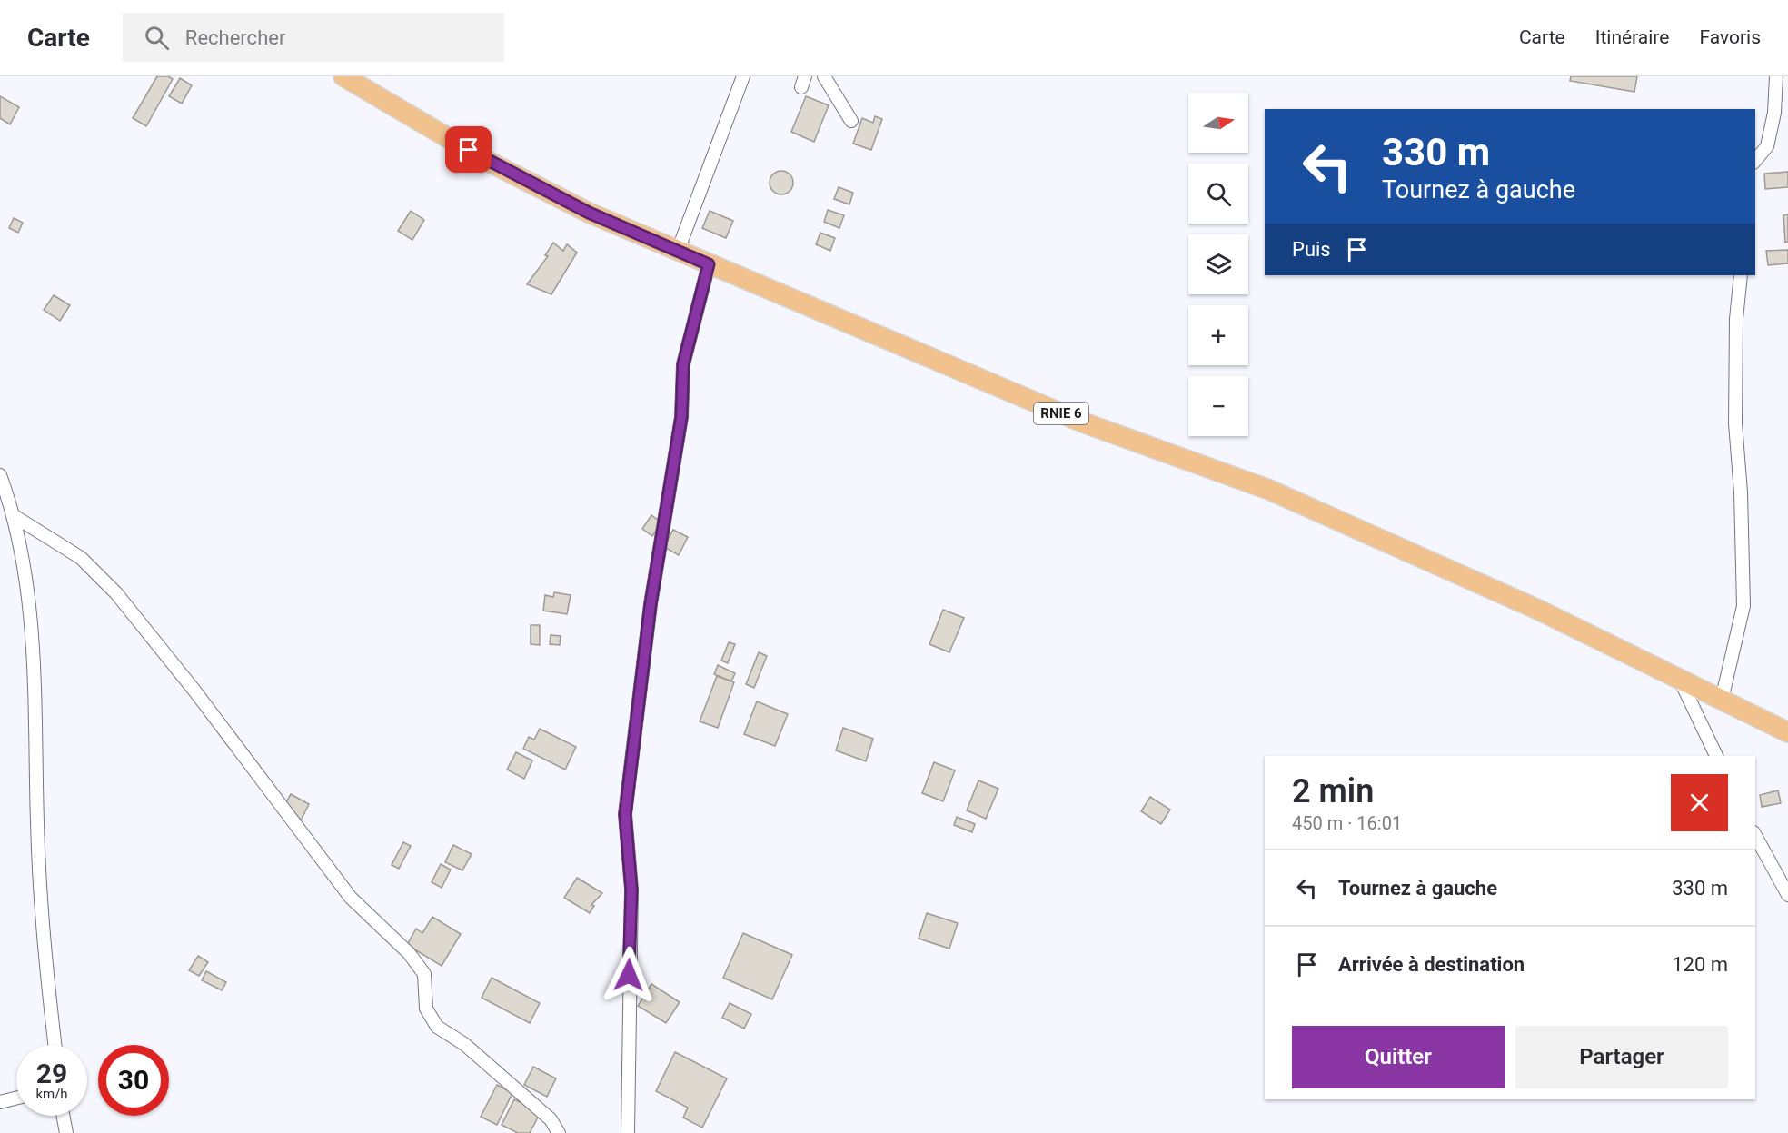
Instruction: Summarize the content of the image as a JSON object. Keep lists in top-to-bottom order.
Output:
{
  "streets": {
    "main road": ["RNIE 6"]
  },
  "north": "right",
  "page": {
    "header": "Carte",
    "search": "Rechercher",
    "nav": ["Carte", "Itinéraire", "Favoris"],
    "map_buttons": ["+", "−"],
    "turn": ["330 m", "Tournez à gauche"],
    "then": "Puis",
    "heading": ["2 min", "450 m · 16:01"],
    "list": [
      {
        "name": "Tournez à gauche",
        "value": "330 m"
      },
      {
        "name": "Arrivée à destination",
        "value": "120 m"
      }
    ],
    "buttons": ["Quitter", "Partager"],
    "speed": "29 km/h",
    "limit": "30"
  }
}
